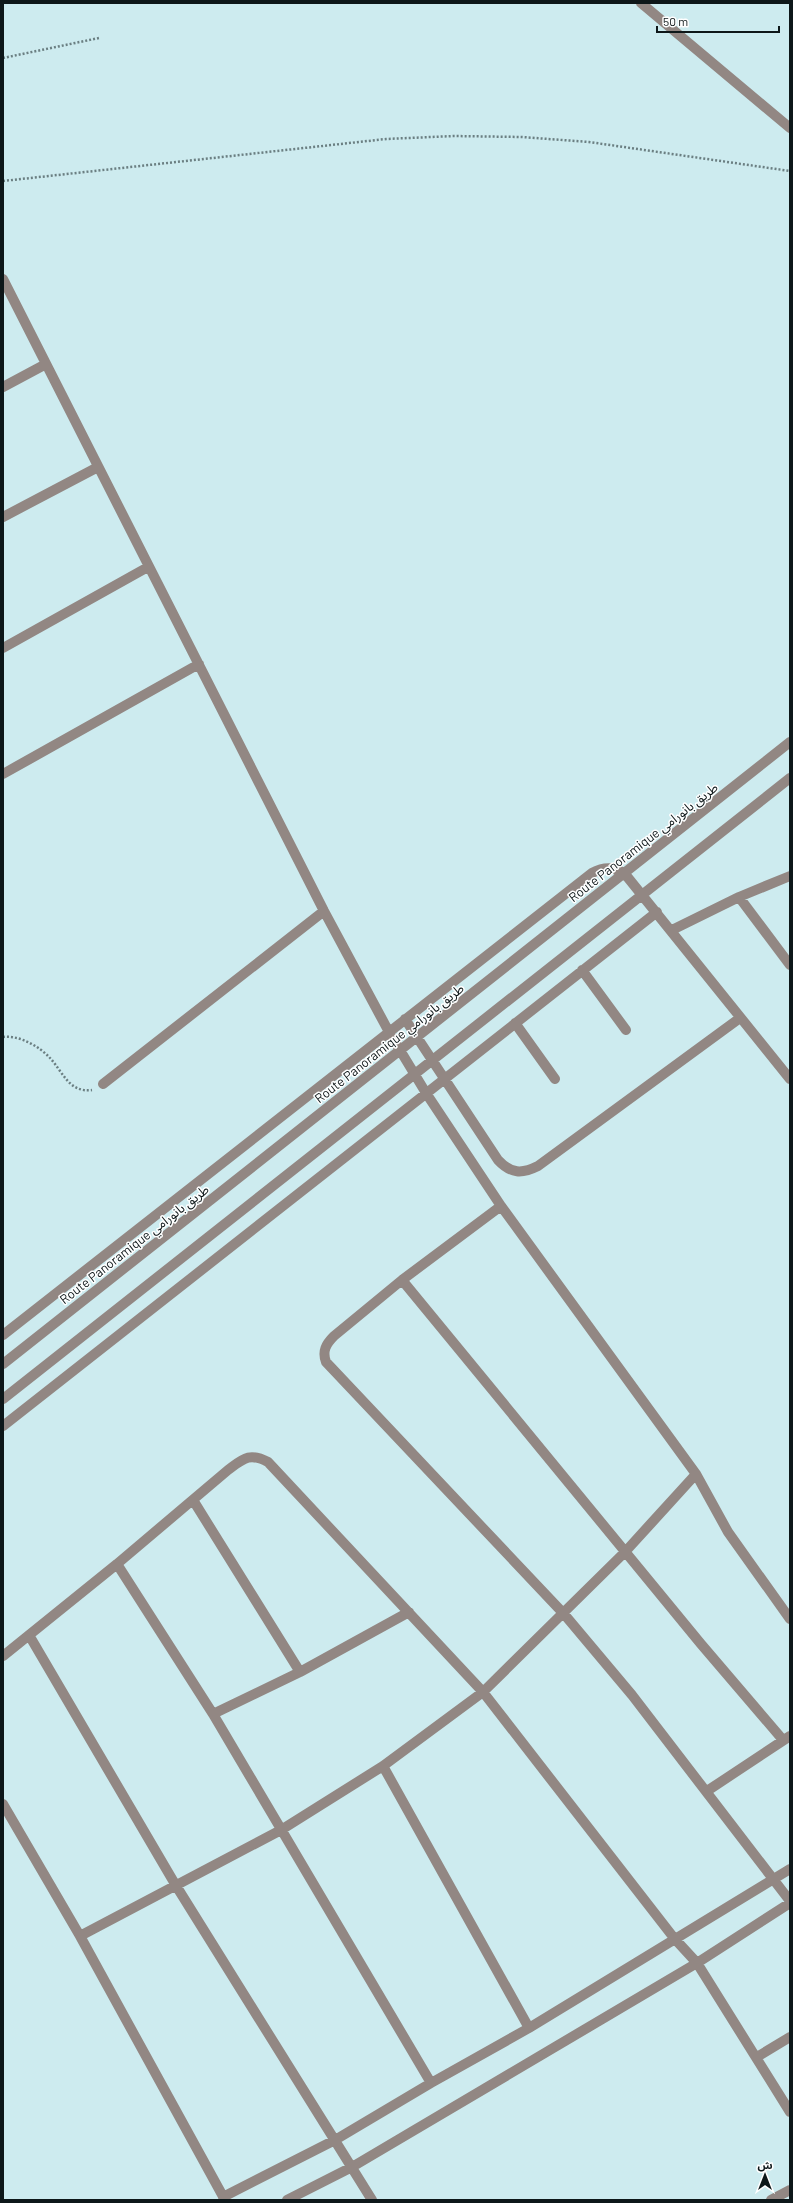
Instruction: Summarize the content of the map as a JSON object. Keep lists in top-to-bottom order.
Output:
{
  "streets": {
    "street": ["Route Panoramique طريق بانورامي"]
  },
  "scale_bar": "50 m",
  "north": "top"
}
